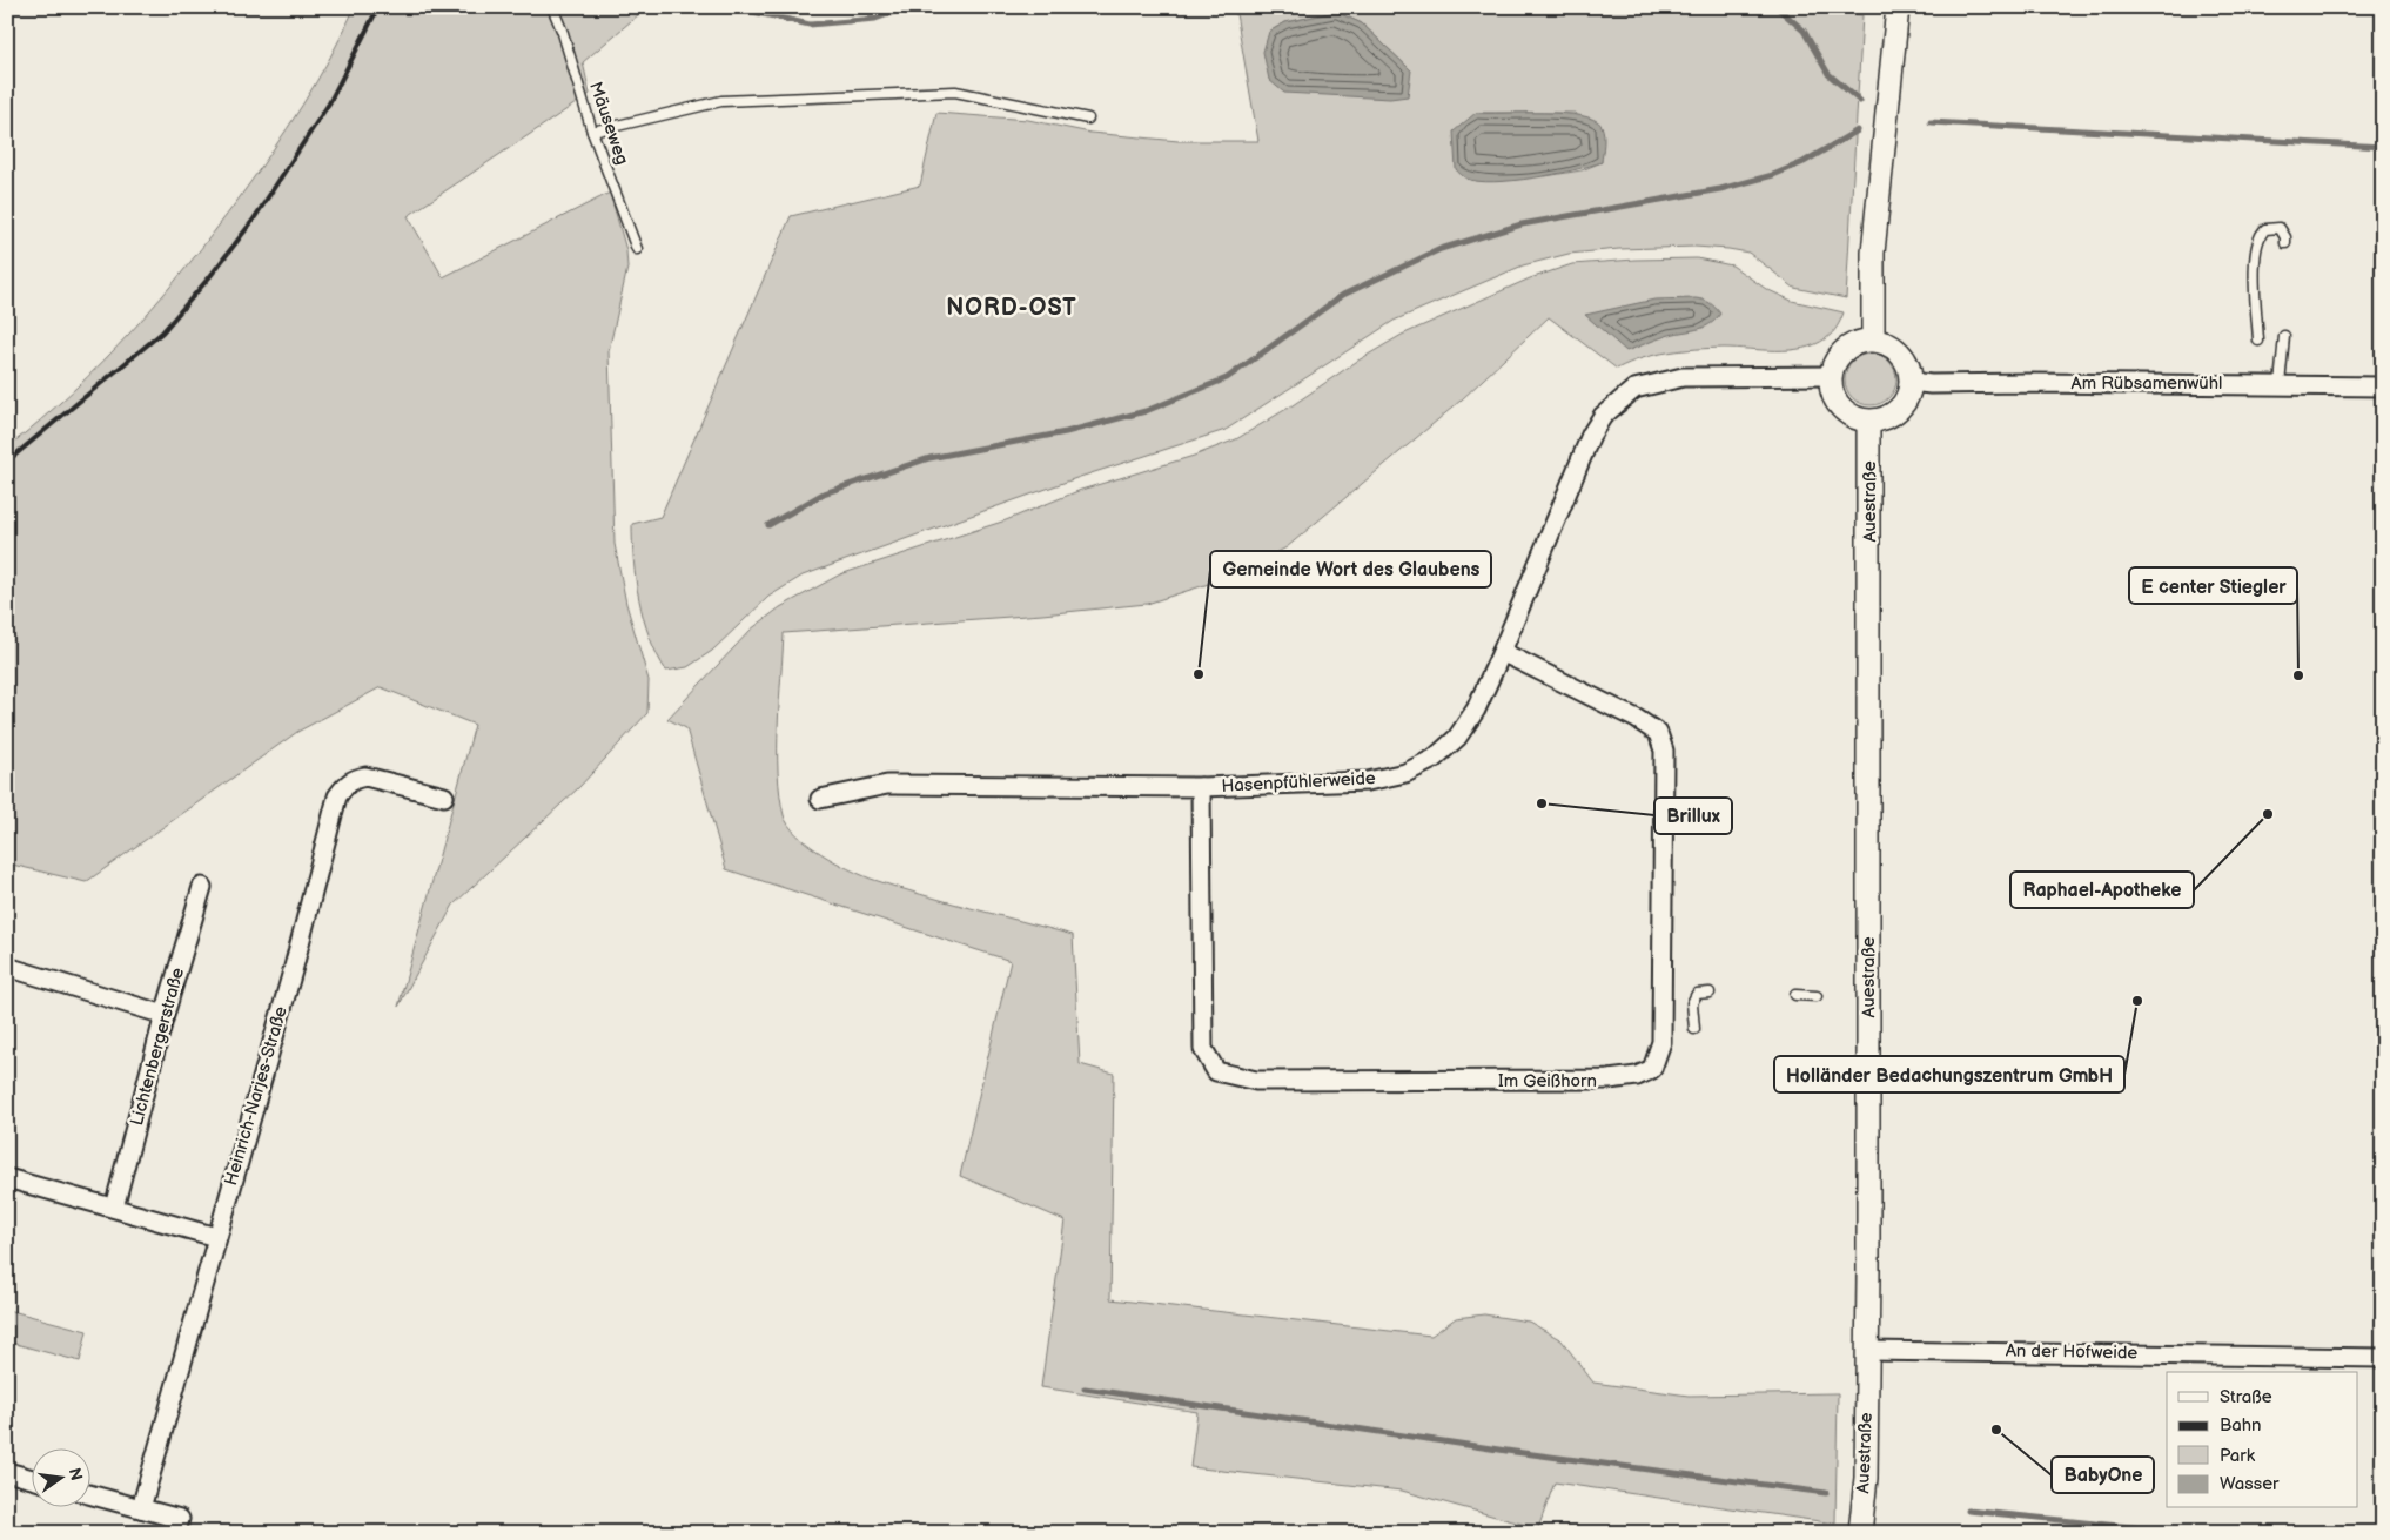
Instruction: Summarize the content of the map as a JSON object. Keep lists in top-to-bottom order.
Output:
{
  "streets": {
    "street": [
      "Am Rübsamenwühl",
      "Auestraße",
      "Hasenpfühlerweide",
      "Lichtenbergerstraße",
      "Im Geißhorn",
      "Heinrich-Narjes-Straße",
      "An der Hofweide"
    ],
    "lane": ["Mäuseweg"]
  },
  "crossings": [
    ["Am Rübsamenwühl", "Auestraße"],
    ["Am Rübsamenwühl", "Hasenpfühlerweide"],
    ["Auestraße", "Hasenpfühlerweide"],
    ["Auestraße", "An der Hofweide"],
    ["Hasenpfühlerweide", "Im Geißhorn"]
  ],
  "districts": ["NORD-OST"],
  "places": [
    "Gemeinde Wort des Glaubens",
    "E center Stiegler",
    "Brillux",
    "Raphael-Apotheke",
    "Holländer Bedachungszentrum GmbH",
    "BabyOne"
  ],
  "legend": [
    "Straße",
    "Bahn",
    "Park",
    "Wasser"
  ],
  "north": "right"
}
